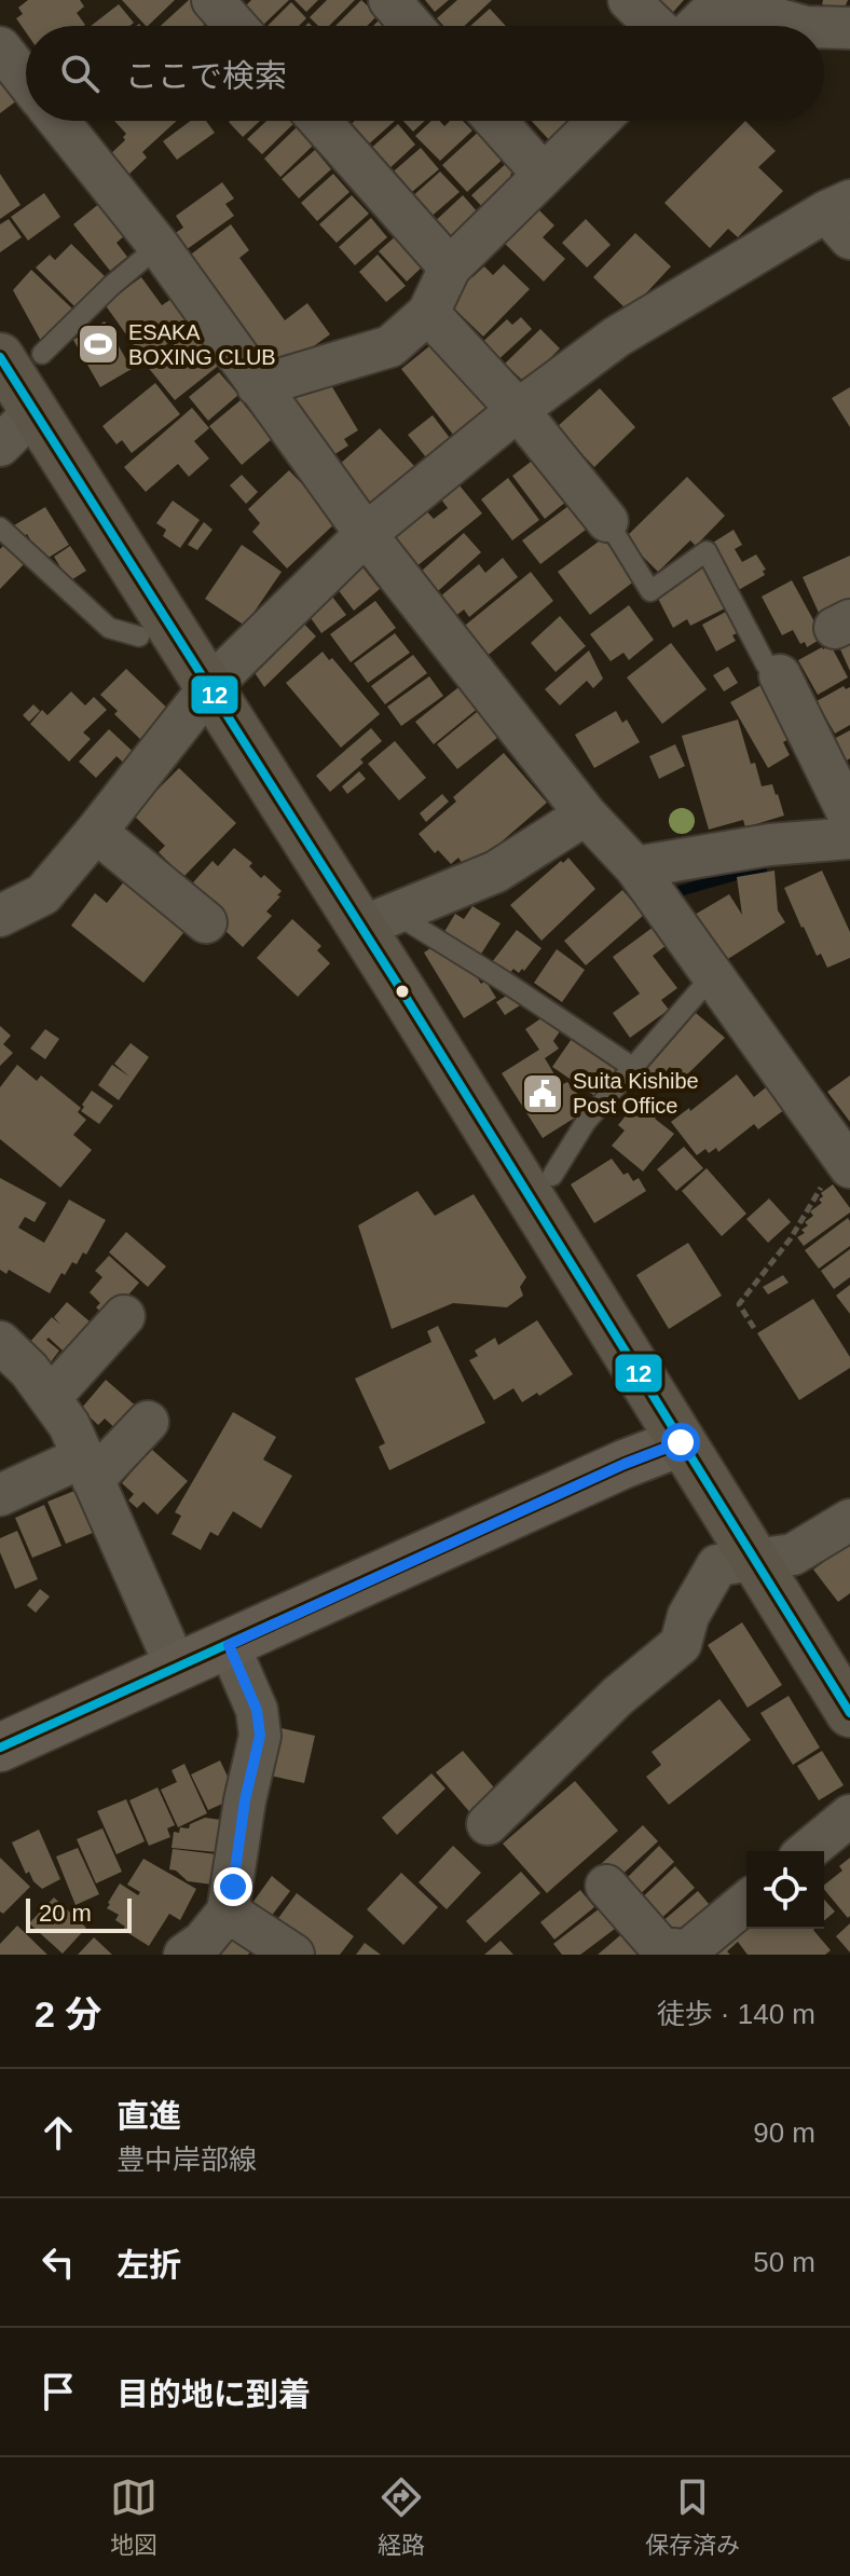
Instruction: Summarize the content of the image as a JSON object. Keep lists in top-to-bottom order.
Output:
{
  "places": {
    "sports": ["ESAKA BOXING CLUB"],
    "public building": ["Suita Kishibe Post Office"]
  },
  "lines": ["transit line 12"],
  "scale_bar": "20 m",
  "page": {
    "search": "ここで検索",
    "scale": "20 m",
    "heading": ["2 分", "徒歩 · 140 m"],
    "list": [
      ["直進", "豊中岸部線", "90 m"],
      ["左折", "50 m"],
      "目的地に到着"
    ],
    "nav": ["地図", "経路", "保存済み"]
  }
}
